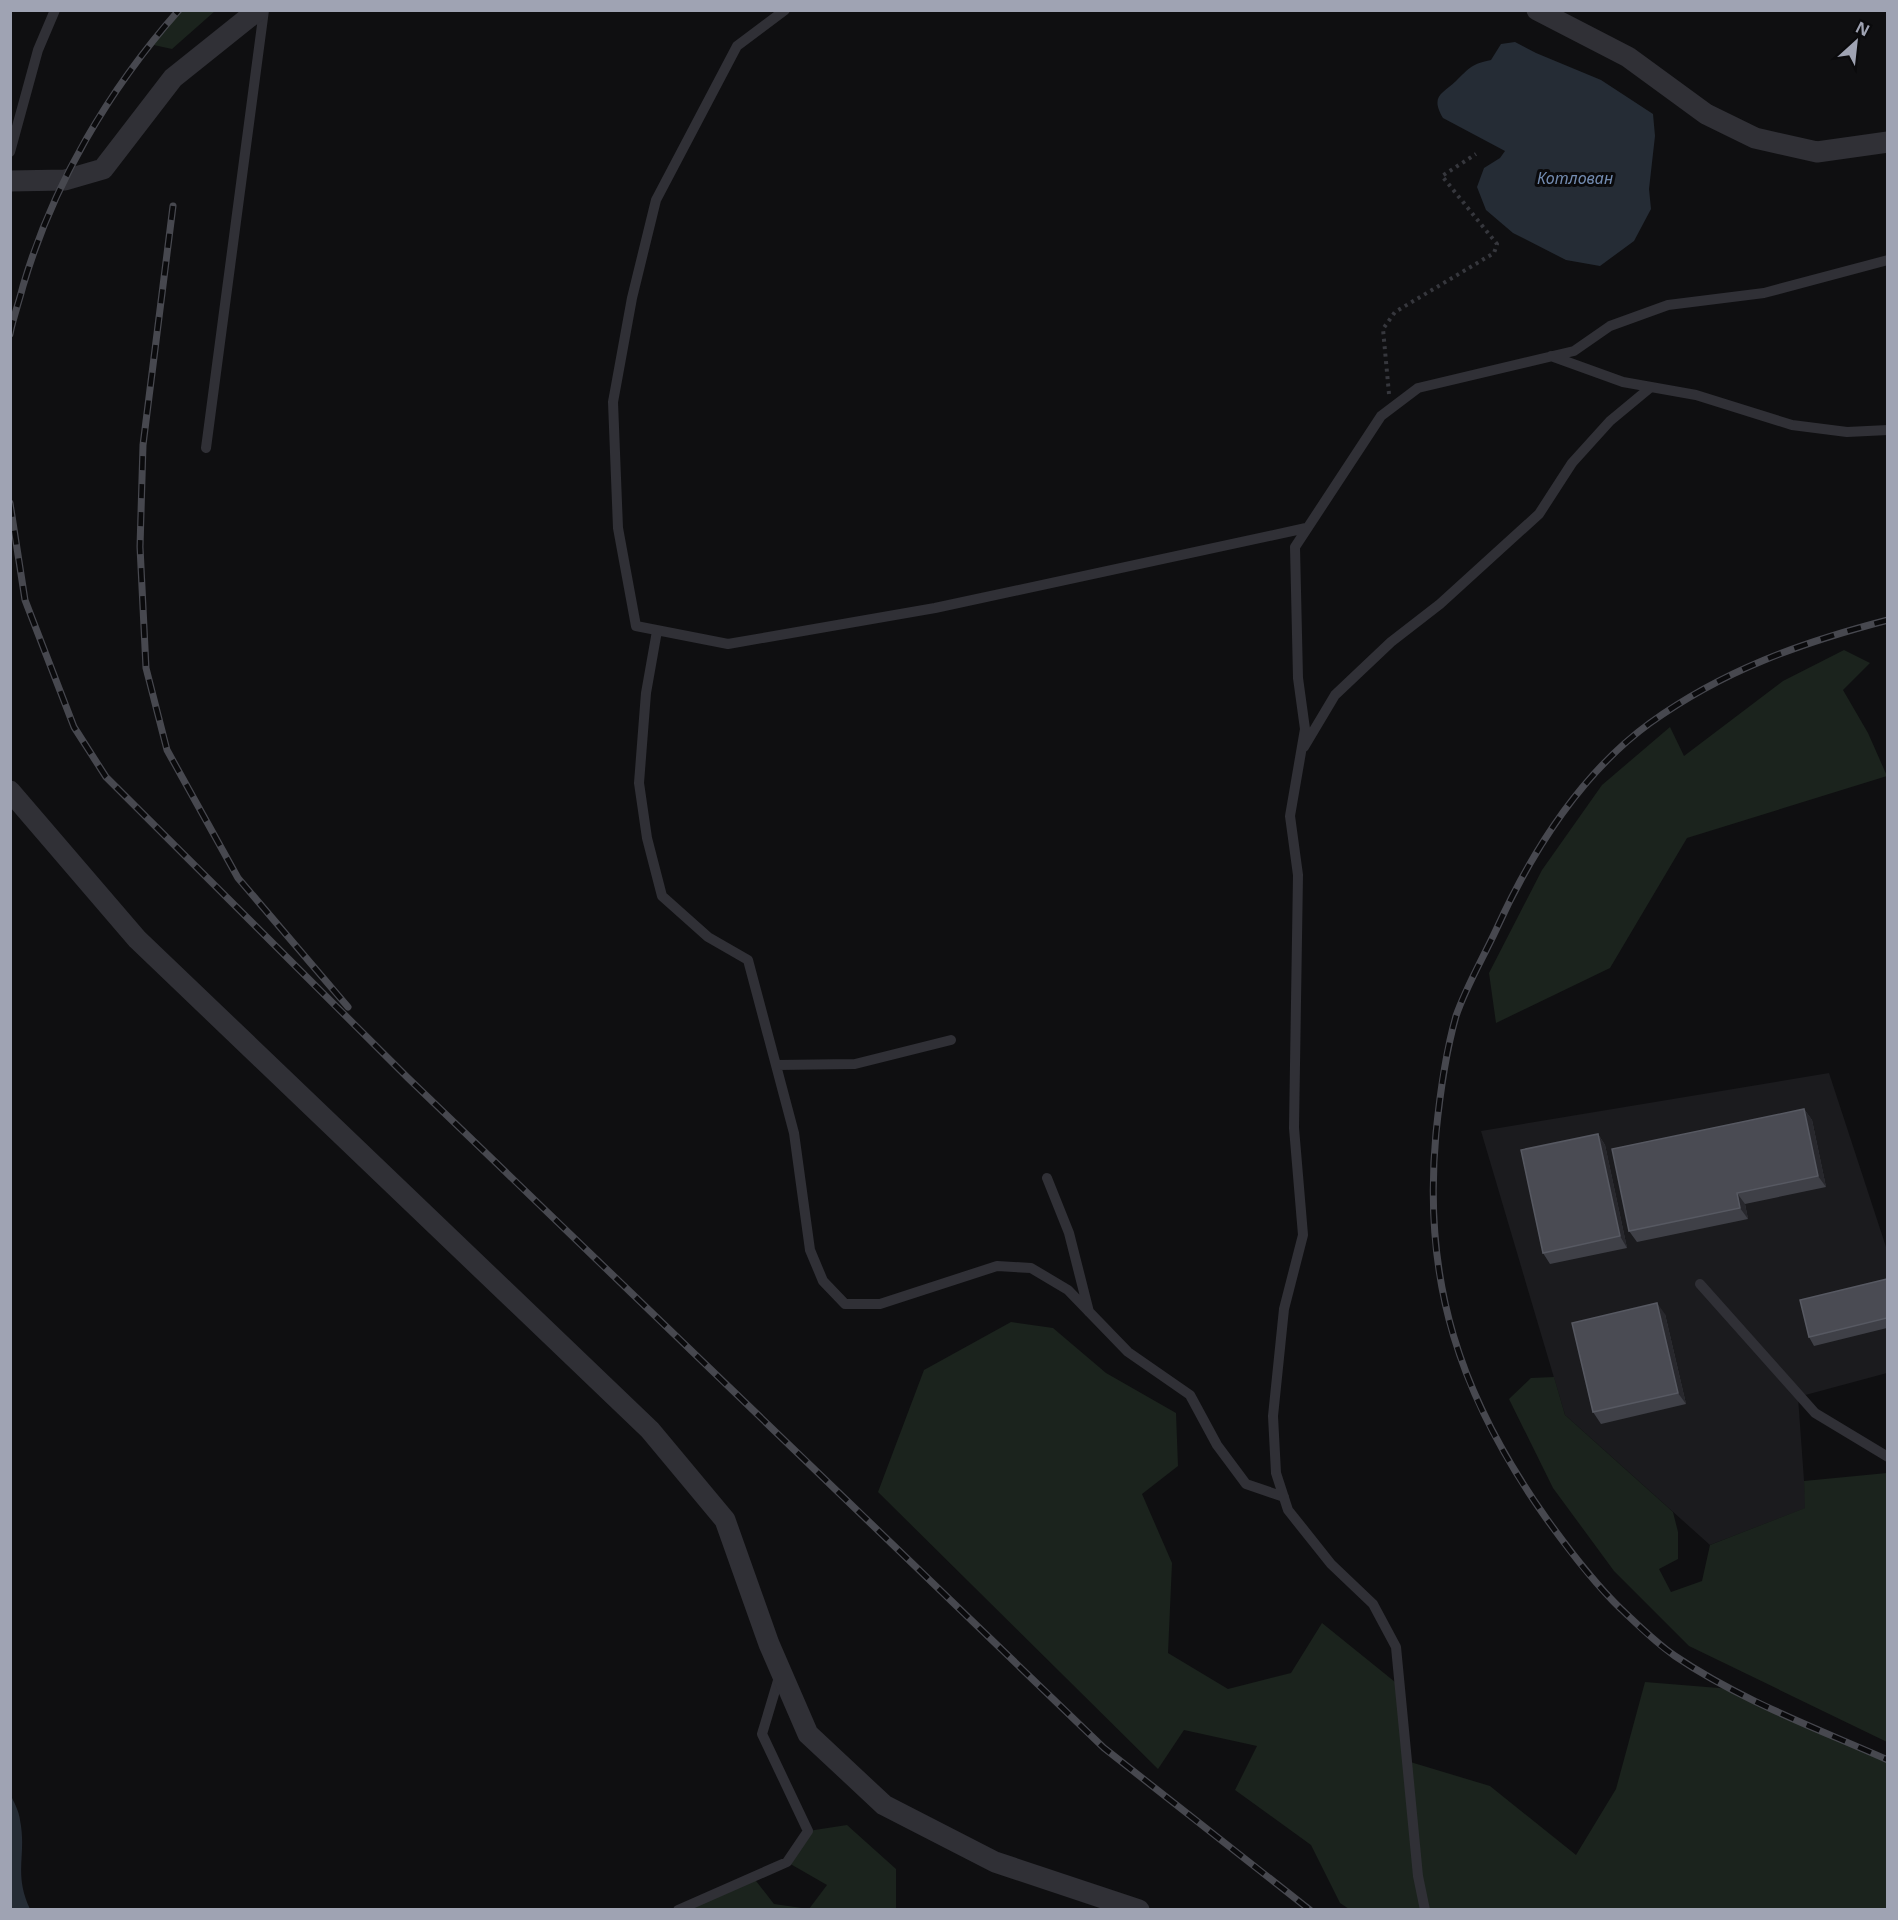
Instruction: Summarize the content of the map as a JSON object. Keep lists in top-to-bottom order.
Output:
{
  "water": ["Котлован"],
  "north": "top right"
}
